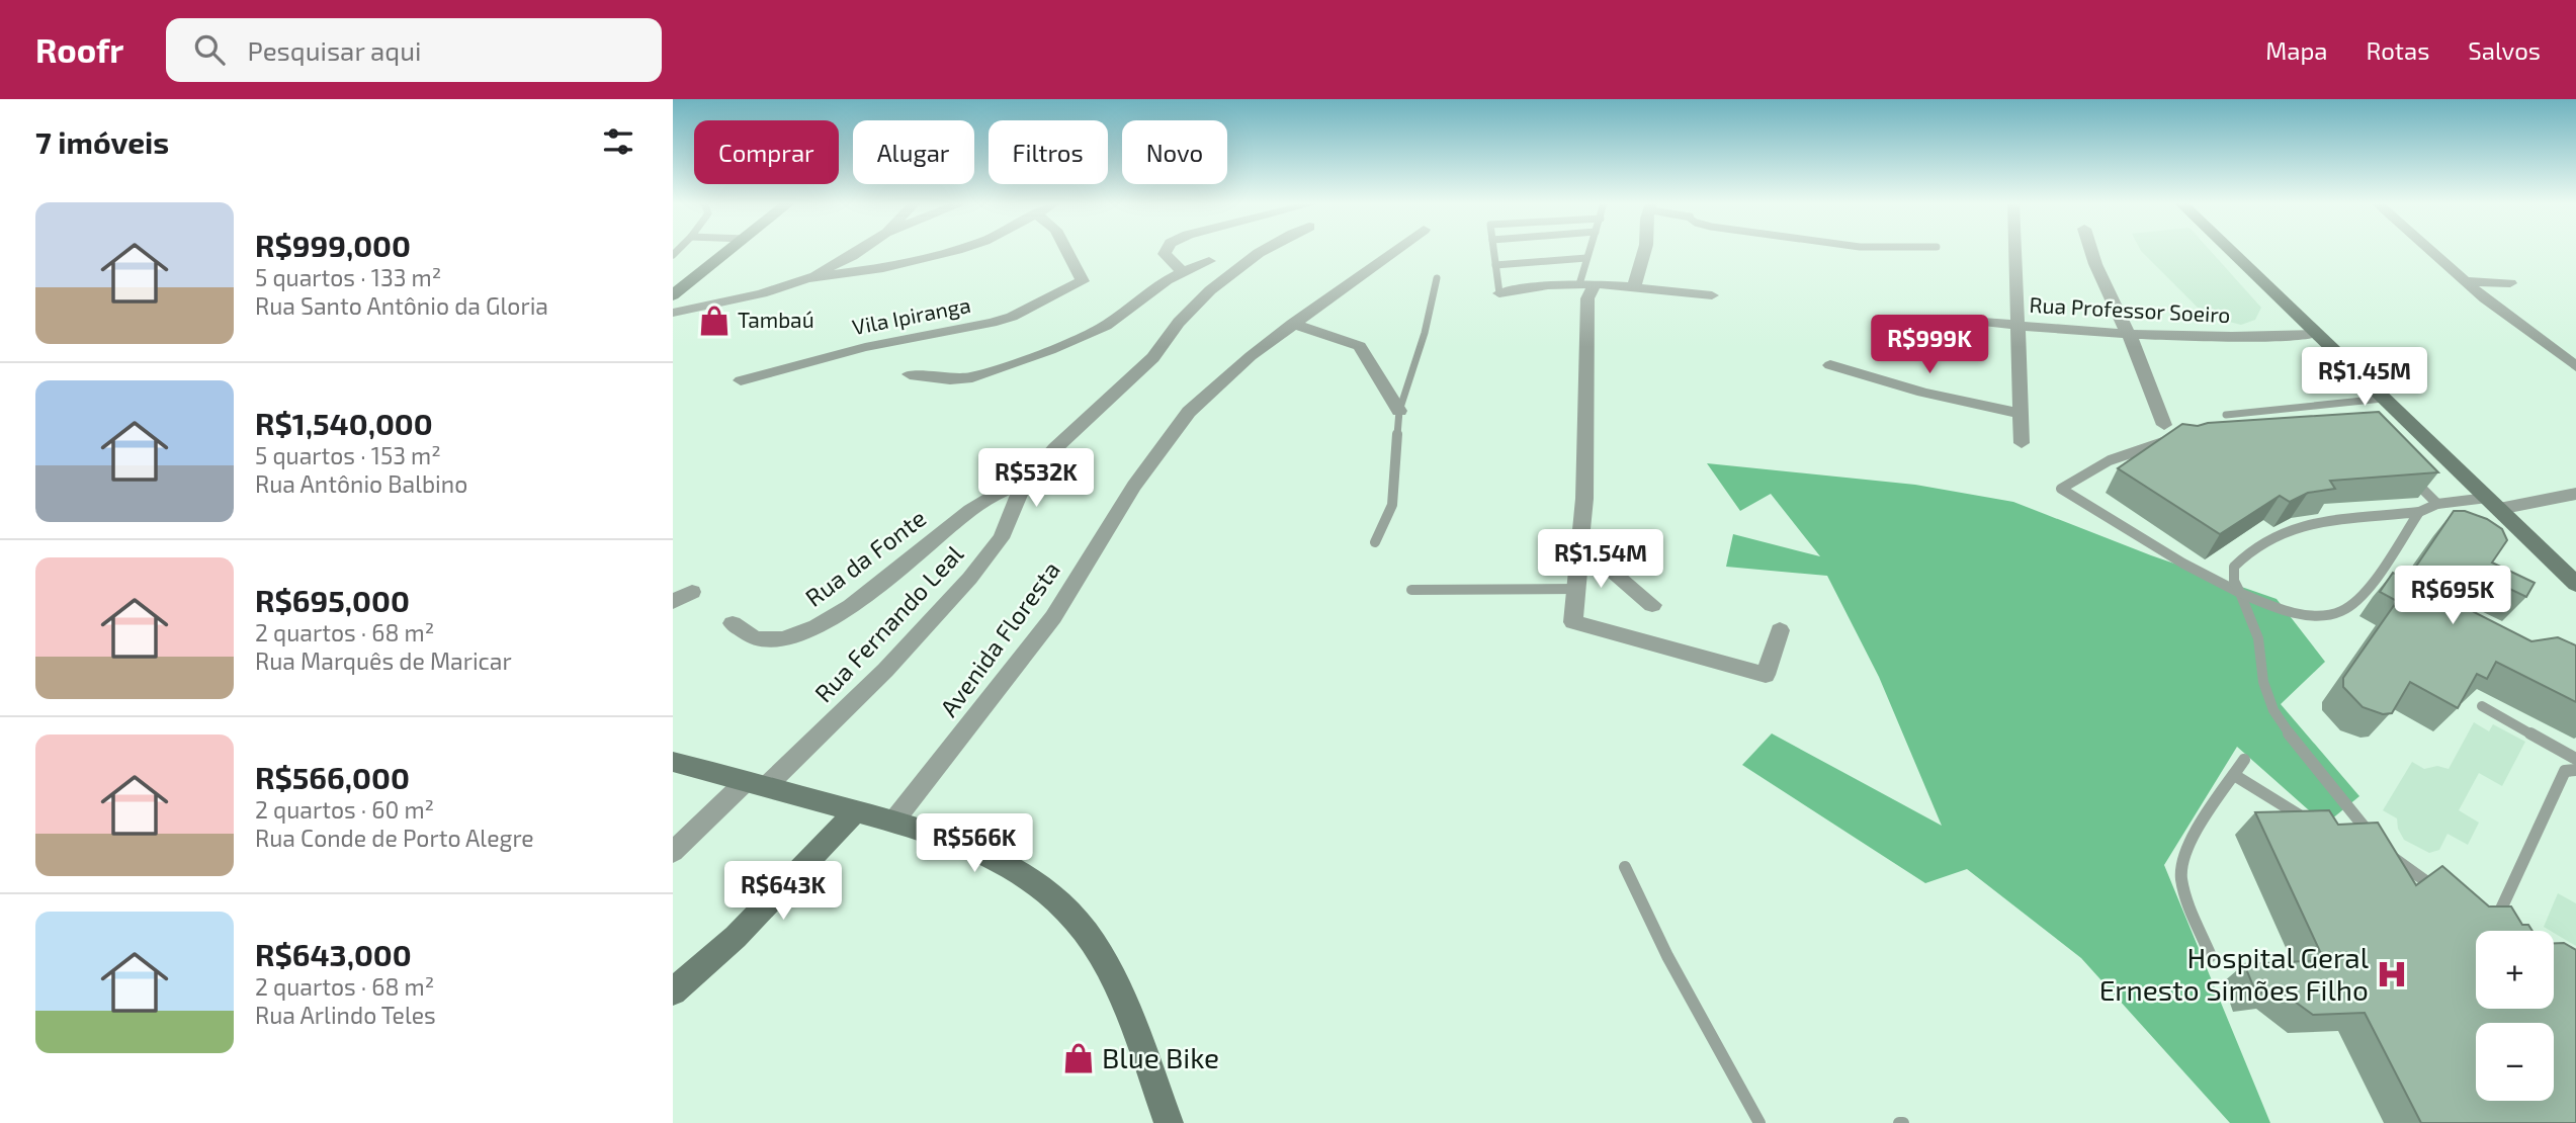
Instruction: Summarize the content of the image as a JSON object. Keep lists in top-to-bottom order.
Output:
{
  "streets": {
    "street": [
      "Rua Professor Soeiro",
      "Vila Ipiranga",
      "Rua da Fonte",
      "Rua Fernando Leal",
      "Avenida Floresta"
    ]
  },
  "crossings": [
    ["Rua da Fonte", "Rua Fernando Leal"]
  ],
  "places": {
    "shop": ["Tambaú", "Blue Bike"],
    "hospital": ["Hospital Geral Ernesto Simões Filho"]
  },
  "page": {
    "header": "Roofr",
    "search": "Pesquisar aqui",
    "nav": ["Mapa", "Rotas", "Salvos"],
    "heading": "7 imóveis",
    "chip": [
      "Comprar",
      "Alugar",
      "Filtros",
      "Novo"
    ],
    "list": [
      {
        "name": "R$999,000",
        "note": "5 quartos · 133 m² · Rua Santo Antônio da Gloria"
      },
      {
        "name": "R$1,540,000",
        "note": "5 quartos · 153 m² · Rua Antônio Balbino"
      },
      {
        "name": "R$695,000",
        "note": "2 quartos · 68 m² · Rua Marquês de Maricar"
      },
      {
        "name": "R$566,000",
        "note": "2 quartos · 60 m² · Rua Conde de Porto Alegre"
      },
      {
        "name": "R$643,000",
        "note": "2 quartos · 68 m² · Rua Arlindo Teles"
      }
    ],
    "price": [
      "R$999K",
      "R$1.45M",
      "R$532K",
      "R$1.54M",
      "R$695K",
      "R$566K",
      "R$643K"
    ],
    "map_buttons": ["+", "−"]
  }
}
